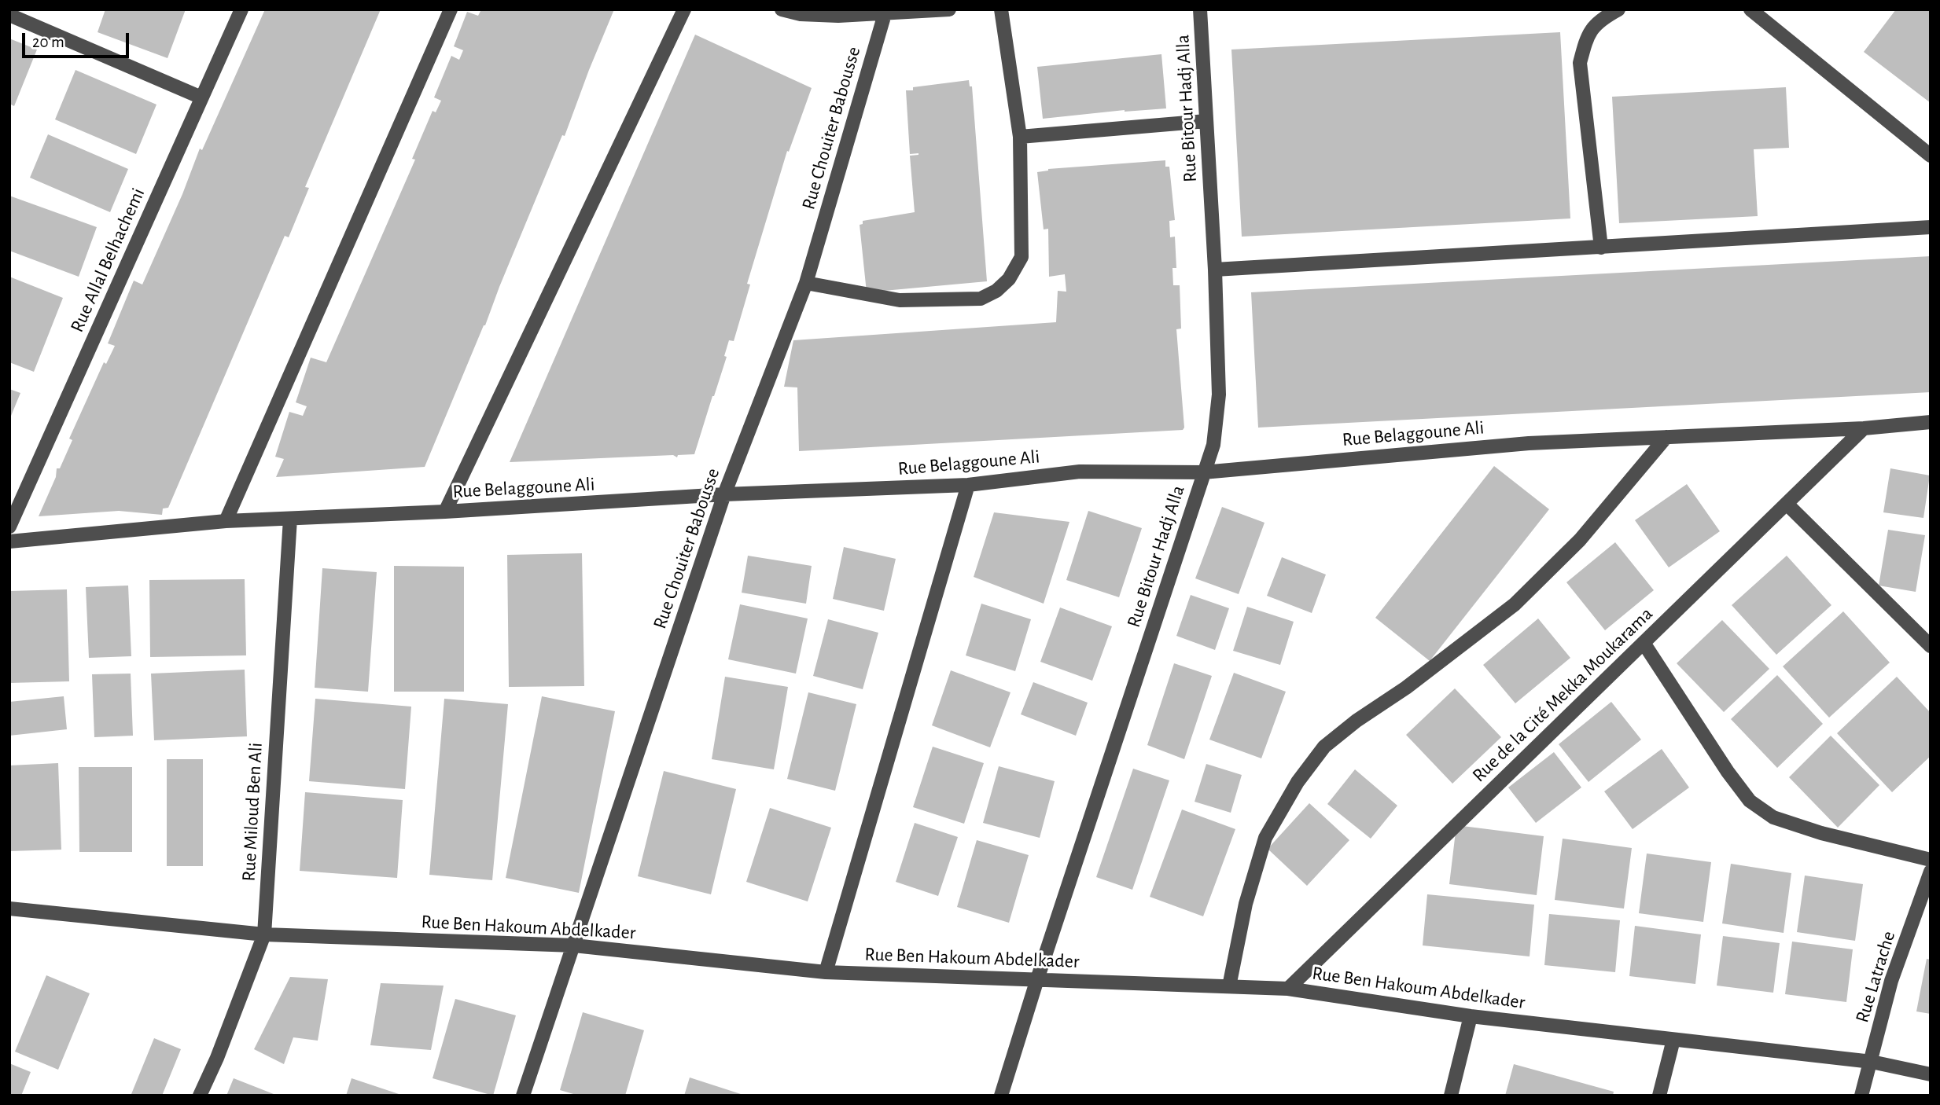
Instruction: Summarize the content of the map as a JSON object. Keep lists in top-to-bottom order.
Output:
{
  "streets": {
    "street": [
      "Rue Bitour Hadj Alla",
      "Rue Chouiter Babousse",
      "Rue Allal Belhachemi",
      "Rue Belaggoune Ali",
      "Rue de la Cité Mekka Moukarama",
      "Rue Miloud Ben Ali",
      "Rue Ben Hakoum Abdelkader",
      "Rue Latrache"
    ]
  },
  "crossings": [
    ["Rue Bitour Hadj Alla", "Rue Belaggoune Ali"],
    ["Rue Bitour Hadj Alla", "Rue Ben Hakoum Abdelkader"],
    ["Rue Chouiter Babousse", "Rue Belaggoune Ali"],
    ["Rue Chouiter Babousse", "Rue Ben Hakoum Abdelkader"],
    ["Rue Belaggoune Ali", "Rue de la Cité Mekka Moukarama"],
    ["Rue Belaggoune Ali", "Rue Miloud Ben Ali"],
    ["Rue de la Cité Mekka Moukarama", "Rue Ben Hakoum Abdelkader"],
    ["Rue Miloud Ben Ali", "Rue Ben Hakoum Abdelkader"],
    ["Rue Ben Hakoum Abdelkader", "Rue Latrache"]
  ],
  "scale_bar": "20 m"
}
